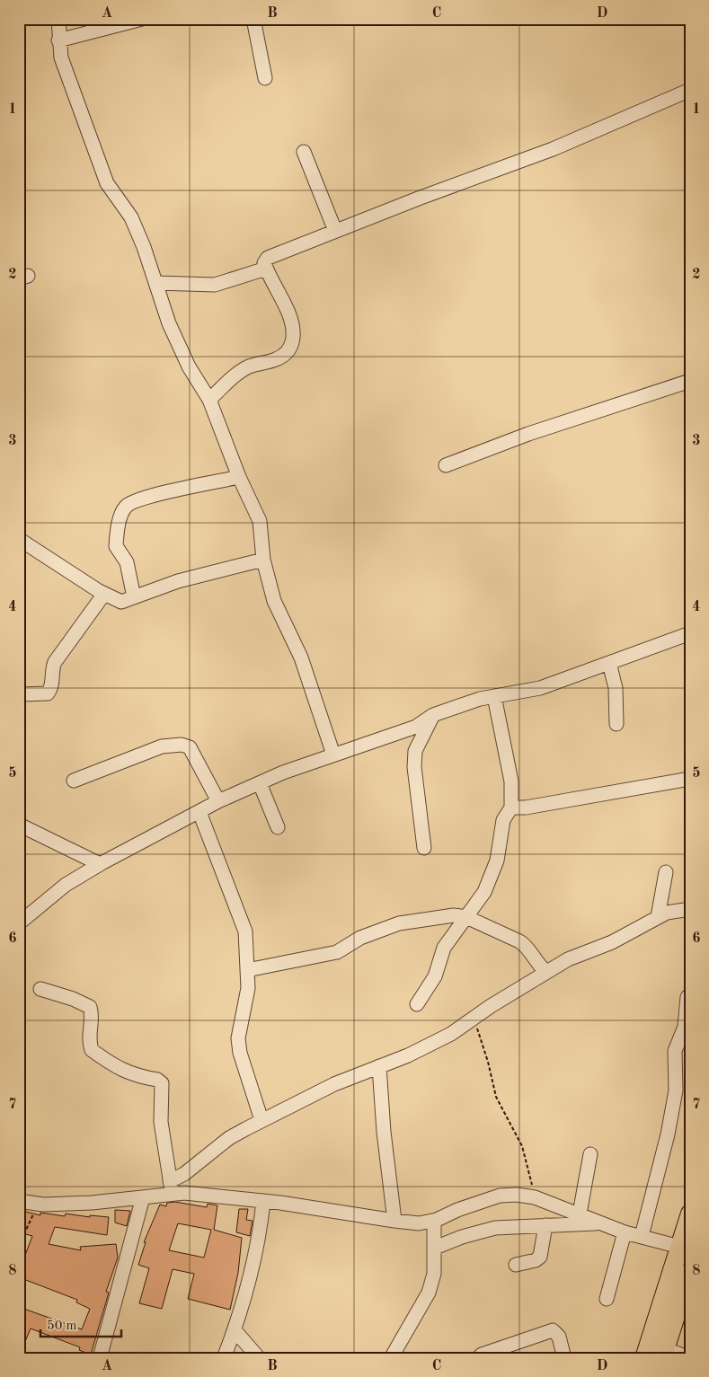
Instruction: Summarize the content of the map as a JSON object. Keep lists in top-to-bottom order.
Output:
{
  "scale_bar": "50 m",
  "grid": {
    "columns": [
      "A",
      "B",
      "C",
      "D"
    ],
    "rows": [
      "1",
      "2",
      "3",
      "4",
      "5",
      "6",
      "7",
      "8"
    ]
  }
}
